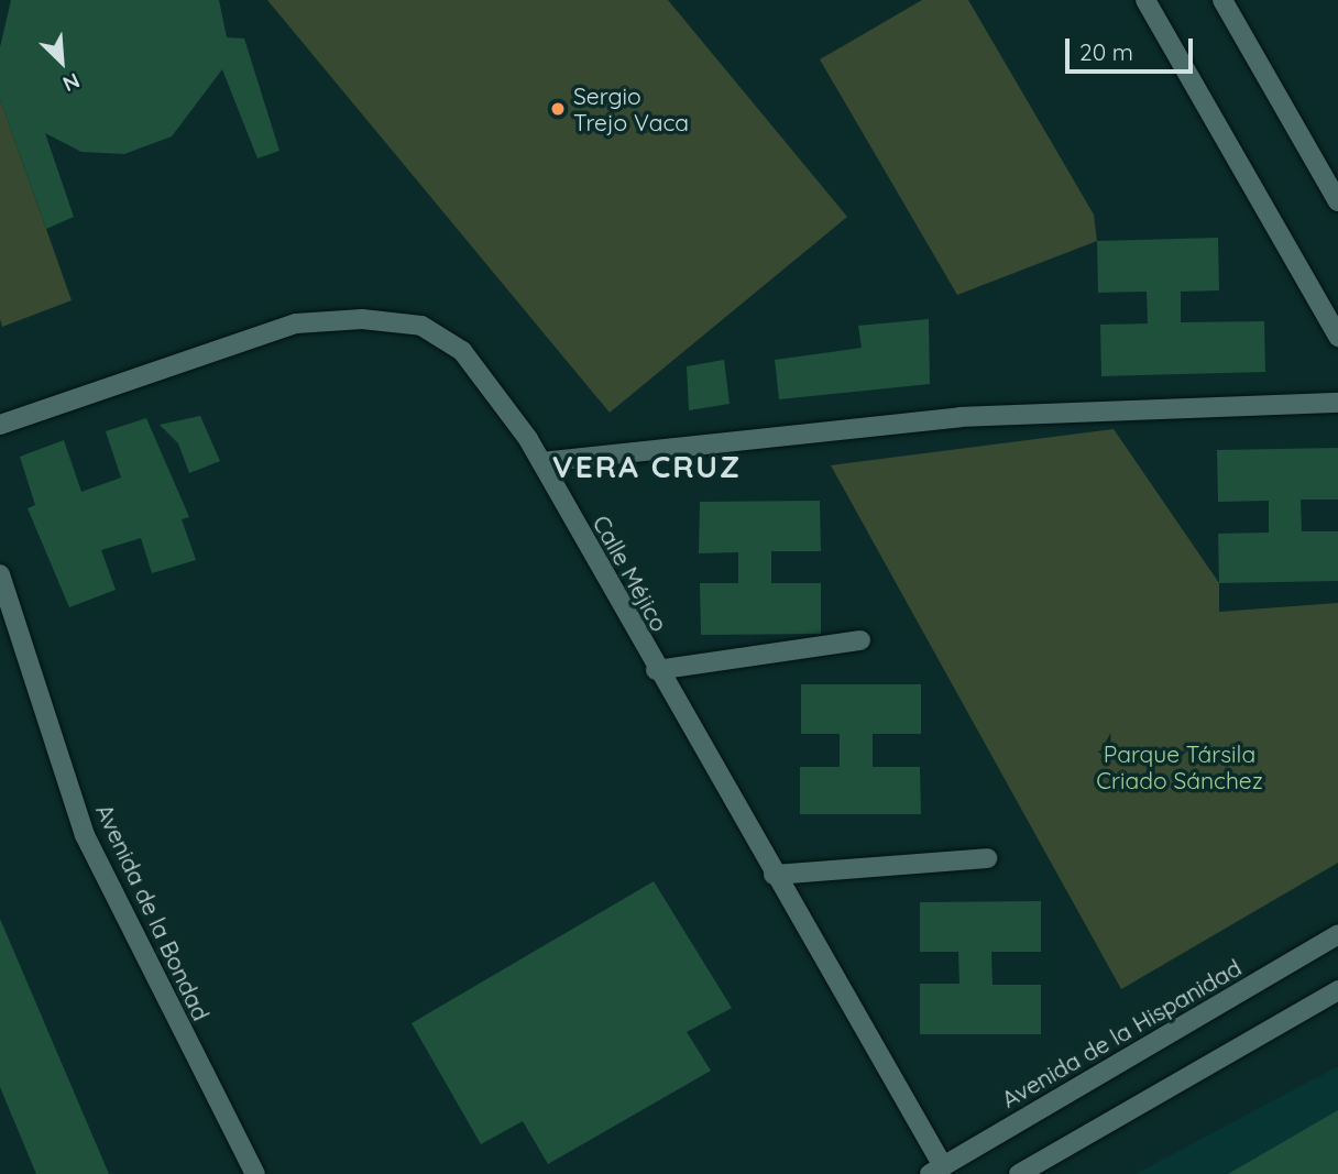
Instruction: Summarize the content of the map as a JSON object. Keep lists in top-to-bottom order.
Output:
{
  "streets": {
    "street": ["Calle Méjico", "Avenida de la Bondad", "Avenida de la Hispanidad"]
  },
  "crossings": [
    ["Calle Méjico", "Avenida de la Hispanidad"]
  ],
  "districts": ["VERA CRUZ"],
  "parks": ["Parque Társila Criado Sánchez"],
  "places": ["Sergio Trejo Vaca"],
  "scale_bar": "20 m",
  "north": "bottom right"
}
